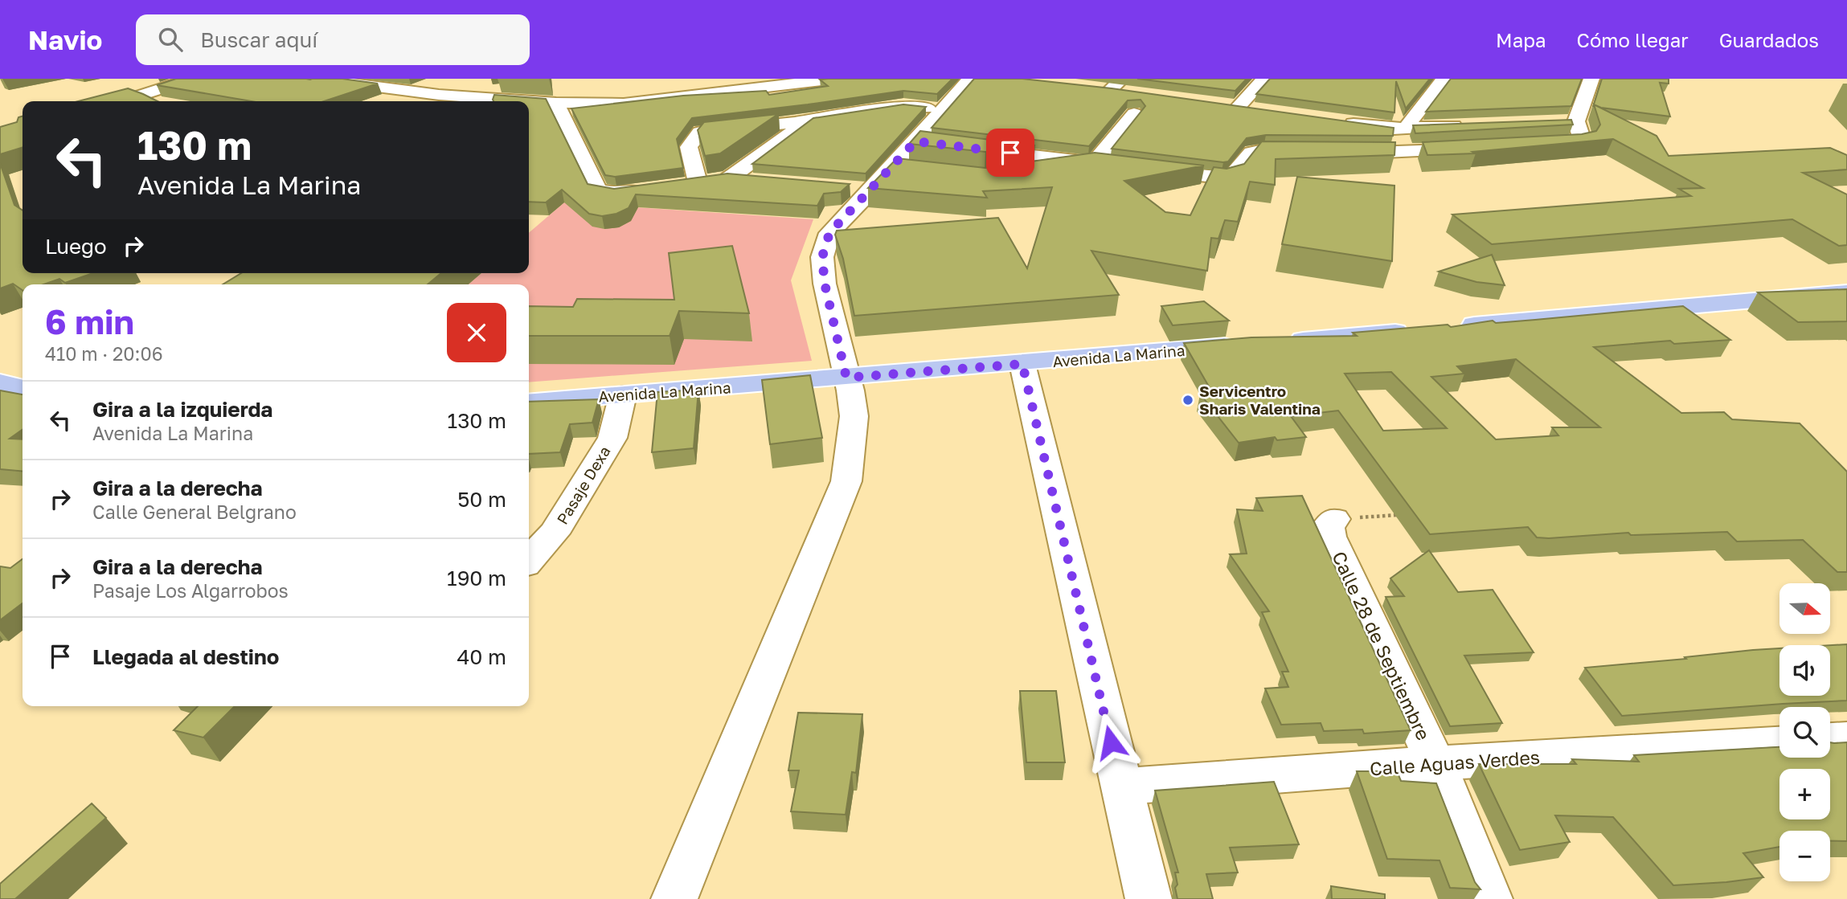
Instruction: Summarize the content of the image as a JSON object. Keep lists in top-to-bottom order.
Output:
{
  "streets": {
    "main road": ["Avenida La Marina"],
    "street": ["Pasaje Dexa", "Calle 28 de Septiembre", "Calle Aguas Verdes"]
  },
  "crossings": [
    ["Avenida La Marina", "Pasaje Dexa"],
    ["Calle 28 de Septiembre", "Calle Aguas Verdes"]
  ],
  "places": ["Servicentro Sharis Valentina"],
  "north": "right",
  "page": {
    "header": "Navio",
    "search": "Buscar aquí",
    "nav": ["Mapa", "Cómo llegar", "Guardados"],
    "turn": ["130 m", "Avenida La Marina"],
    "then": "Luego",
    "heading": ["6 min", "410 m · 20:06"],
    "list": [
      {
        "name": "Gira a la izquierda",
        "note": "Avenida La Marina",
        "value": "130 m"
      },
      {
        "name": "Gira a la derecha",
        "note": "Calle General Belgrano",
        "value": "50 m"
      },
      {
        "name": "Gira a la derecha",
        "note": "Pasaje Los Algarrobos",
        "value": "190 m"
      },
      {
        "name": "Llegada al destino",
        "value": "40 m"
      }
    ],
    "map_buttons": ["+", "−"]
  }
}
